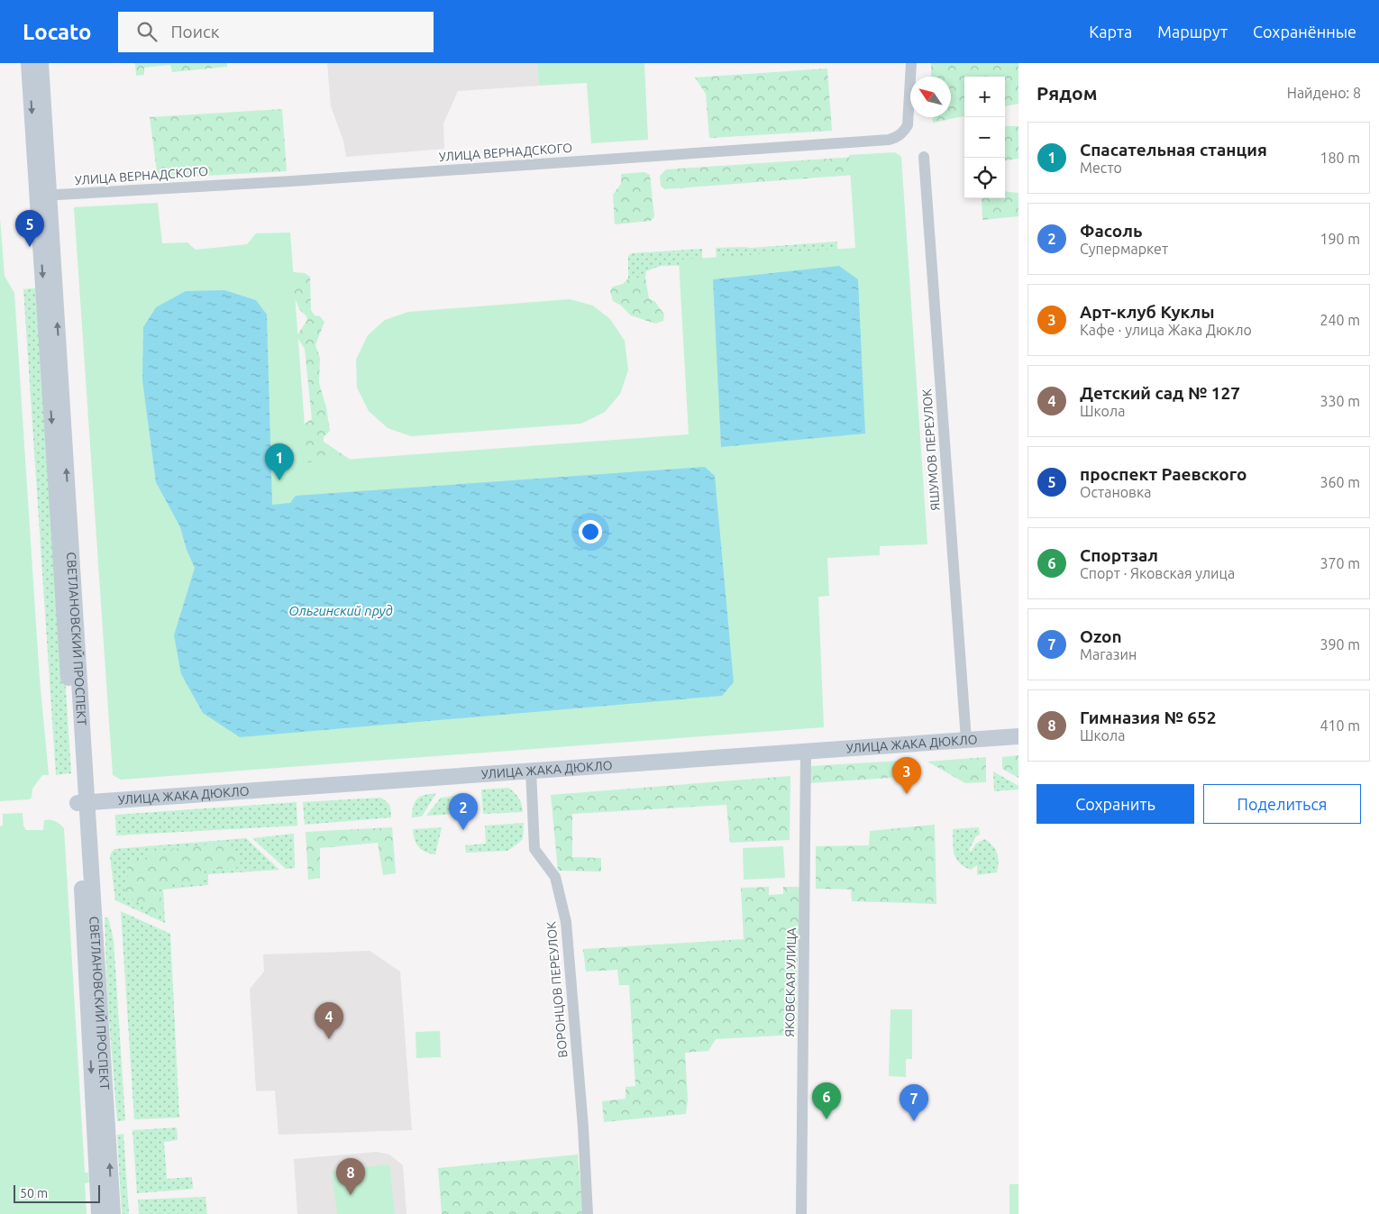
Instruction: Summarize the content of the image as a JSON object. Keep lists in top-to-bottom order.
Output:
{
  "streets": {
    "main road": ["СВЕТЛАНОВСКИЙ ПРОСПЕКТ", "УЛИЦА ЖАКА ДЮКЛО"],
    "street": [
      "УЛИЦА ВЕРНАДСКОГО",
      "ЯШУМОВ ПЕРЕУЛОК",
      "ЯКОВСКАЯ УЛИЦА",
      "ВОРОНЦОВ ПЕРЕУЛОК"
    ]
  },
  "crossings": [
    ["УЛИЦА ВЕРНАДСКОГО", "СВЕТЛАНОВСКИЙ ПРОСПЕКТ"],
    ["ЯШУМОВ ПЕРЕУЛОК", "УЛИЦА ЖАКА ДЮКЛО"],
    ["СВЕТЛАНОВСКИЙ ПРОСПЕКТ", "УЛИЦА ЖАКА ДЮКЛО"],
    ["УЛИЦА ЖАКА ДЮКЛО", "ЯКОВСКАЯ УЛИЦА"],
    ["УЛИЦА ЖАКА ДЮКЛО", "ВОРОНЦОВ ПЕРЕУЛОК"]
  ],
  "water": ["Ольгинский пруд"],
  "scale_bar": "50 m",
  "north": "top left",
  "page": {
    "header": "Locato",
    "search": "Поиск",
    "nav": ["Карта", "Маршрут", "Сохранённые"],
    "heading": ["Рядом", "Найдено: 8"],
    "map_buttons": ["+", "−"],
    "list": [
      {
        "mark": "1",
        "name": "Спасательная станция",
        "note": "Место",
        "value": "180 m"
      },
      {
        "mark": "2",
        "name": "Фасоль",
        "note": "Супермаркет",
        "value": "190 m"
      },
      {
        "mark": "3",
        "name": "Арт-клуб Куклы",
        "note": "Кафе · улица Жака Дюкло",
        "value": "240 m"
      },
      {
        "mark": "4",
        "name": "Детский сад № 127",
        "note": "Школа",
        "value": "330 m"
      },
      {
        "mark": "5",
        "name": "проспект Раевского",
        "note": "Остановка",
        "value": "360 m"
      },
      {
        "mark": "6",
        "name": "Спортзал",
        "note": "Спорт · Яковская улица",
        "value": "370 m"
      },
      {
        "mark": "7",
        "name": "Ozon",
        "note": "Магазин",
        "value": "390 m"
      },
      {
        "mark": "8",
        "name": "Гимназия № 652",
        "note": "Школа",
        "value": "410 m"
      }
    ],
    "pins": [
      "5",
      "1",
      "3",
      "2",
      "4",
      "6",
      "7",
      "8"
    ],
    "buttons": ["Сохранить", "Поделиться"],
    "scale": "50 m"
  }
}
